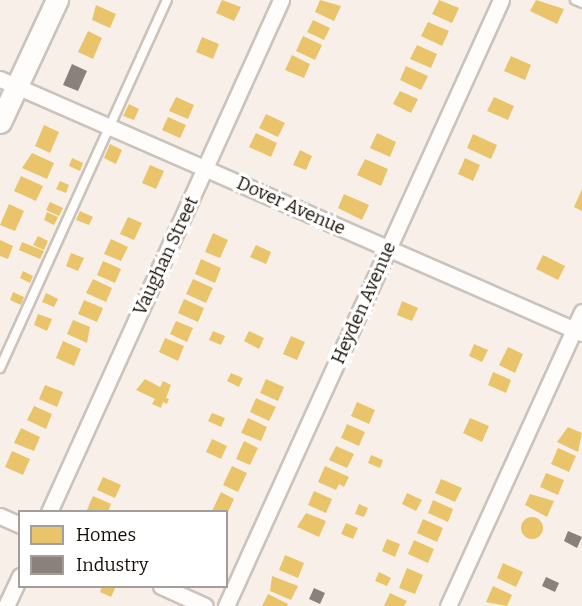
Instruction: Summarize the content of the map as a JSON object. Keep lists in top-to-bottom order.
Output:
{
  "streets": {
    "street": ["Dover Avenue", "Vaughan Street", "Heyden Avenue"]
  },
  "crossings": [
    ["Dover Avenue", "Vaughan Street"],
    ["Dover Avenue", "Heyden Avenue"]
  ],
  "legend": ["Homes", "Industry"]
}
